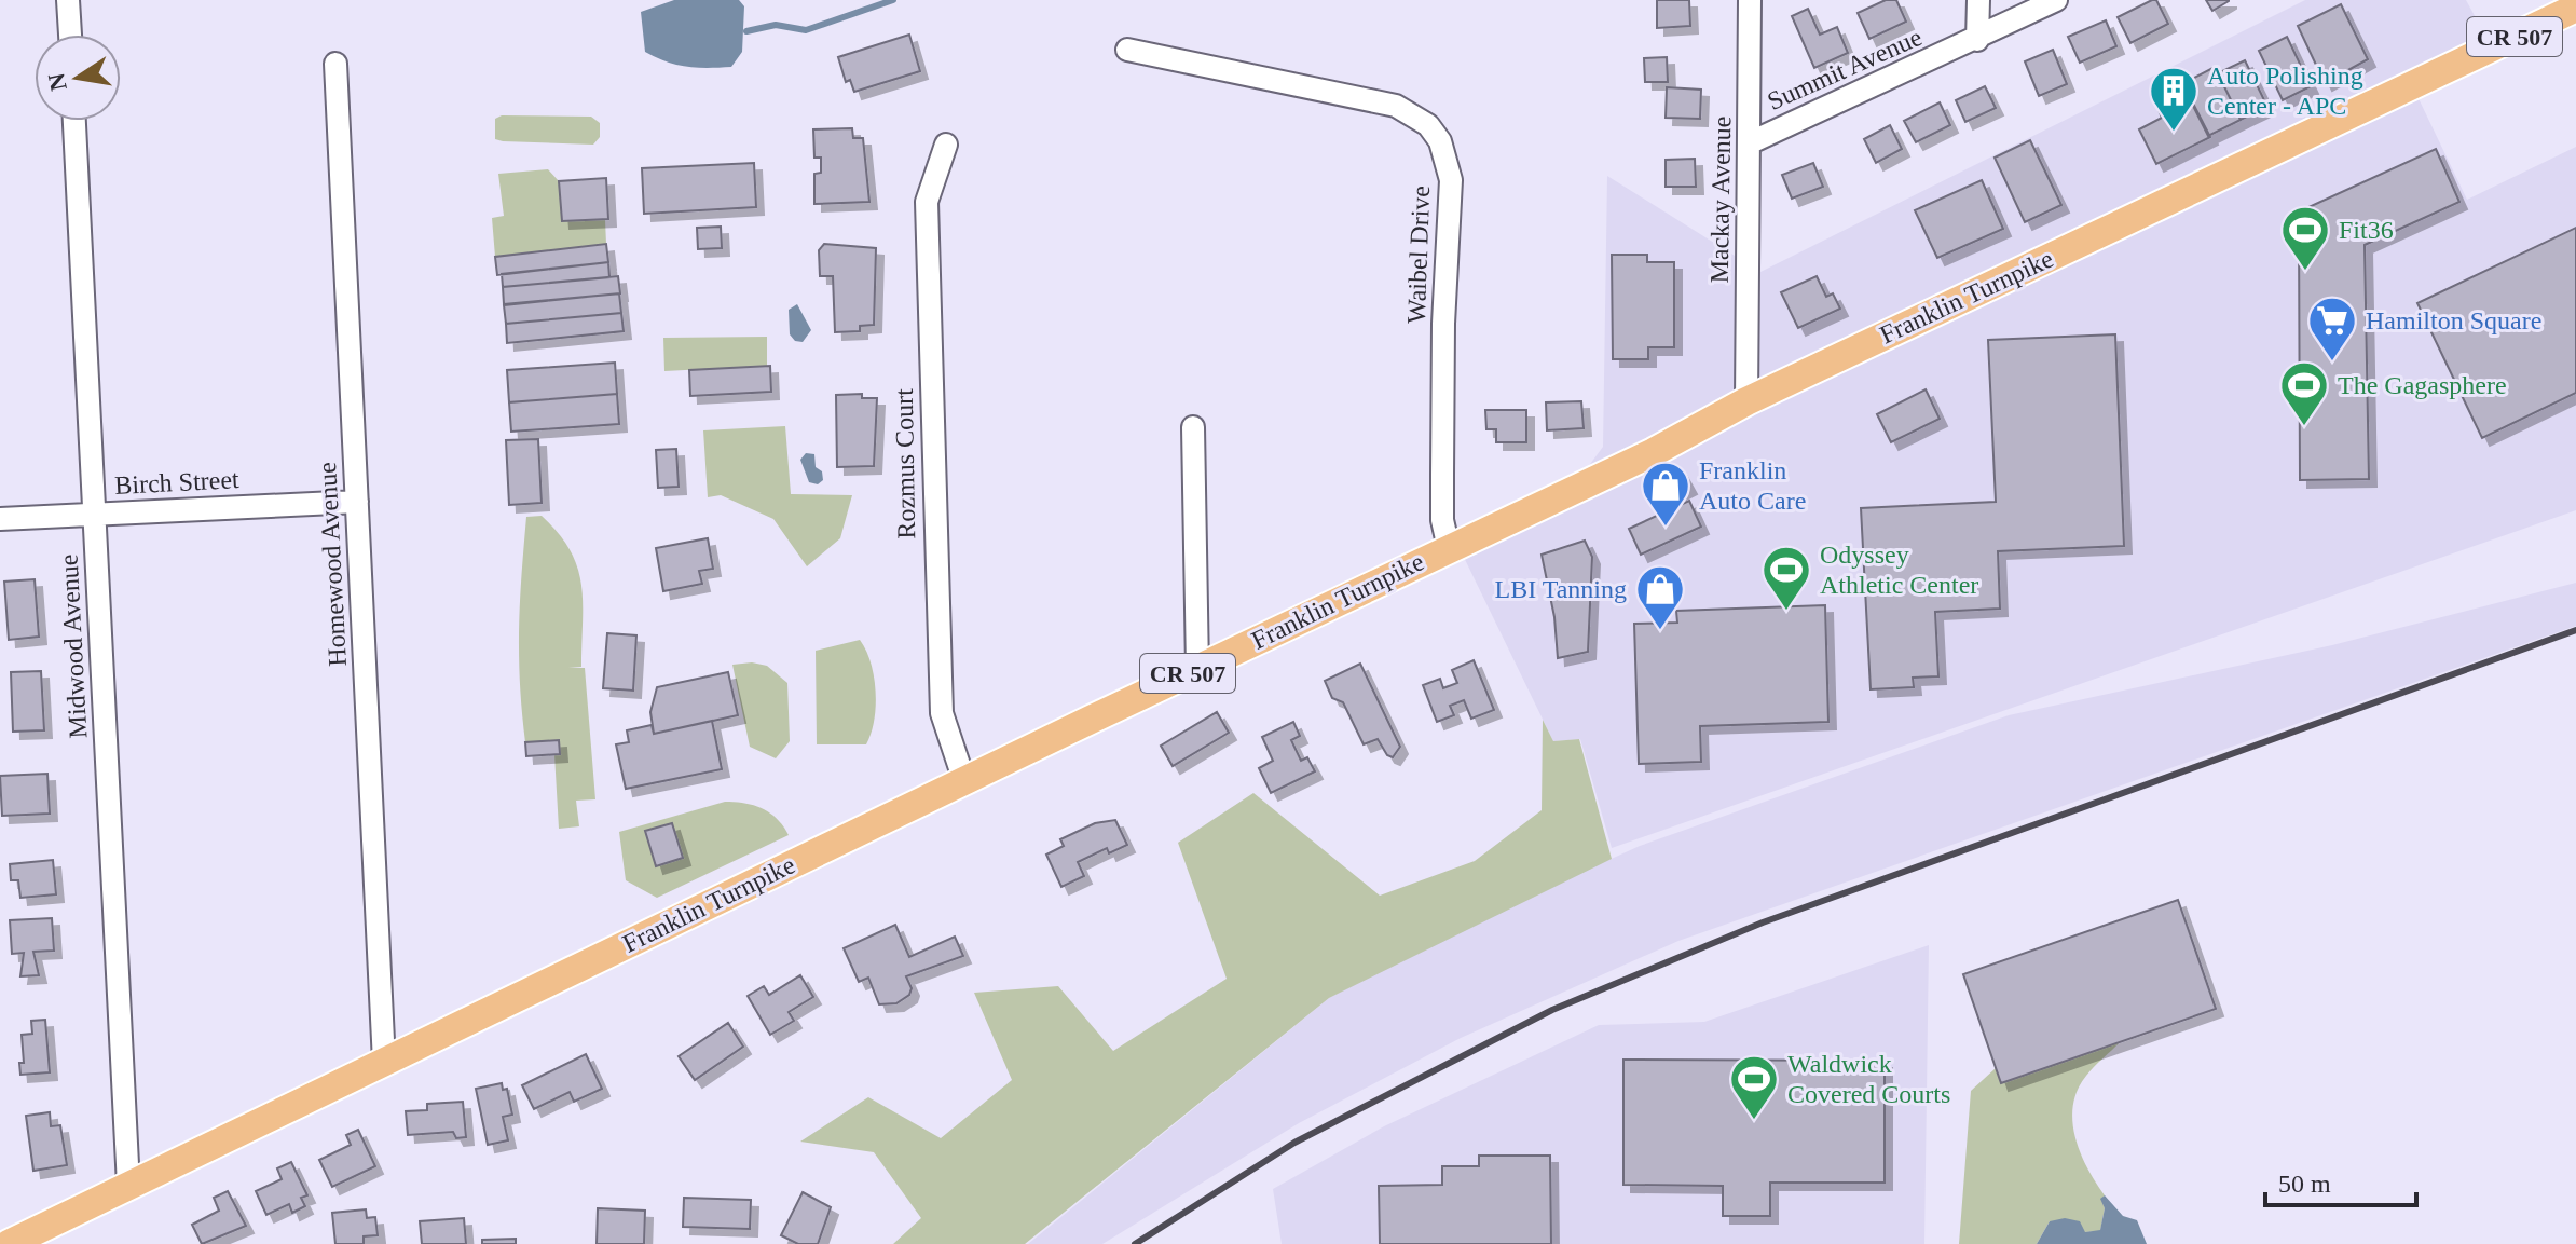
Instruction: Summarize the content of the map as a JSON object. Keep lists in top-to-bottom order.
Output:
{
  "streets": {
    "main road": ["CR 507", "Franklin Turnpike"],
    "street": [
      "Summit Avenue",
      "Mackay Avenue",
      "Waibel Drive",
      "Rozmus Court",
      "Birch Street",
      "Homewood Avenue",
      "Midwood Avenue"
    ]
  },
  "crossings": [
    ["Summit Avenue", "Mackay Avenue"],
    ["Mackay Avenue", "Franklin Turnpike"],
    ["Waibel Drive", "Franklin Turnpike"],
    ["Franklin Turnpike", "Rozmus Court"],
    ["Franklin Turnpike", "Homewood Avenue"],
    ["Franklin Turnpike", "Midwood Avenue"],
    ["Birch Street", "Homewood Avenue"],
    ["Birch Street", "Midwood Avenue"]
  ],
  "places": {
    "building": ["Auto Polishing Center - APC"],
    "sports": [
      "Fit36",
      "The Gagasphere",
      "Odyssey Athletic Center",
      "Waldwick Covered Courts"
    ],
    "supermarket": ["Hamilton Square"],
    "shop": ["Franklin Auto Care", "LBI Tanning"]
  },
  "scale_bar": "50 m",
  "north": "left"
}
